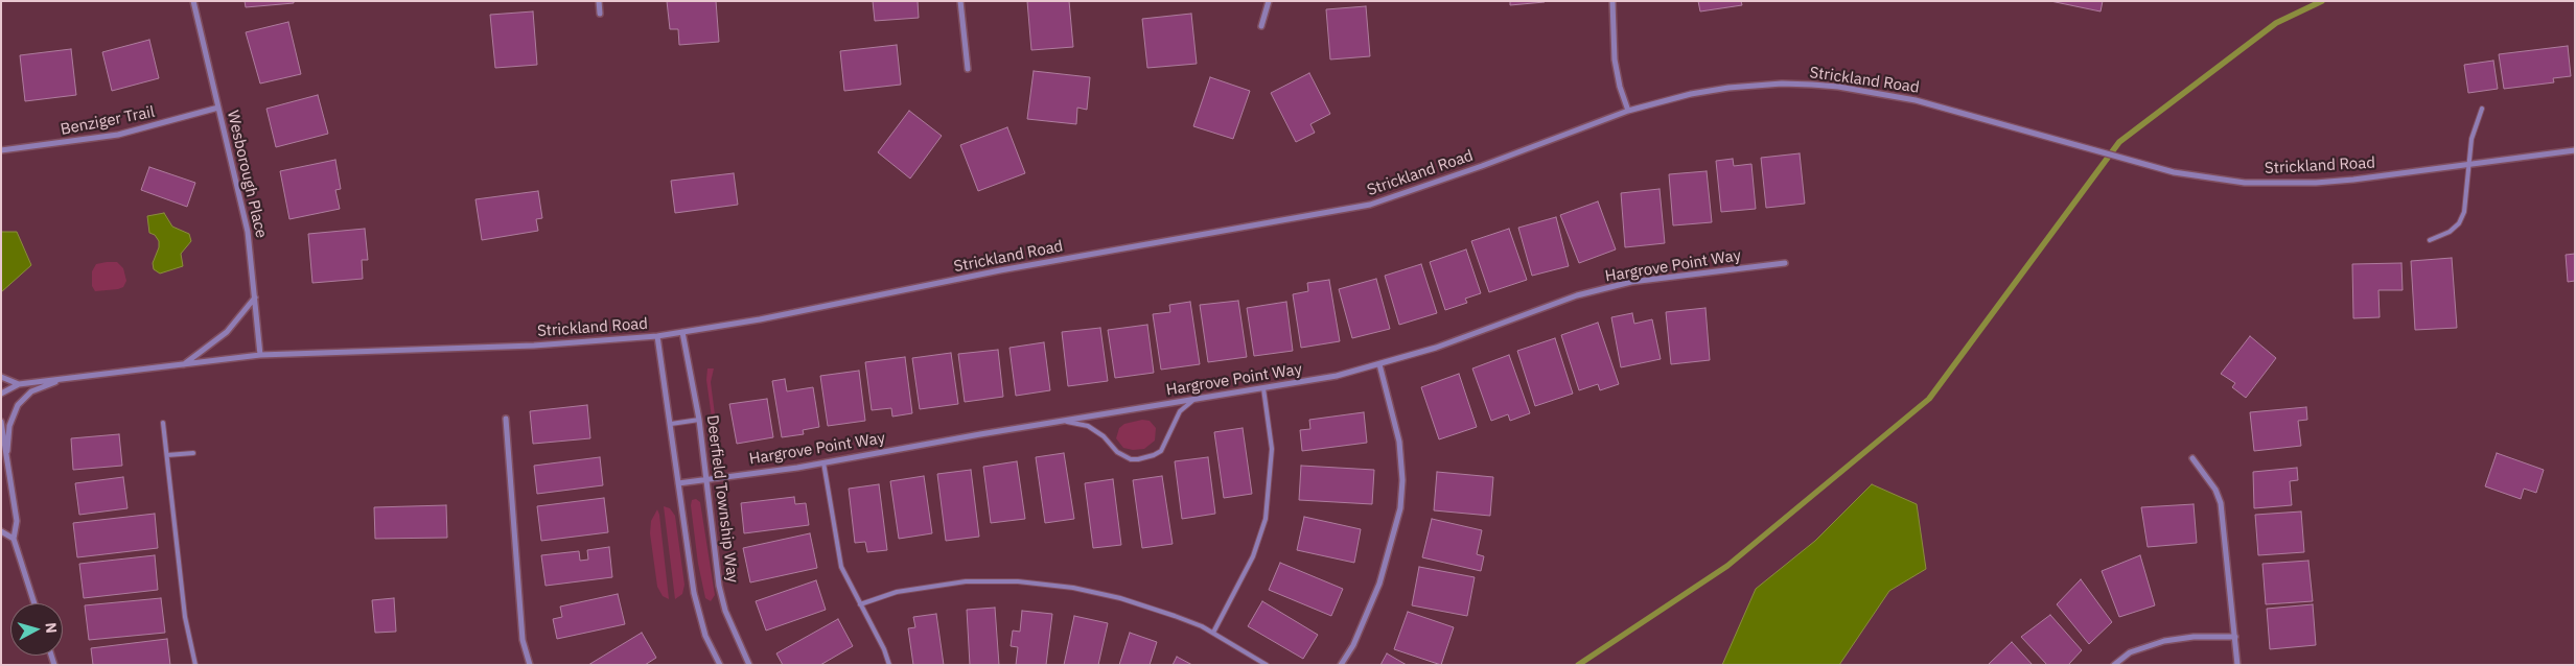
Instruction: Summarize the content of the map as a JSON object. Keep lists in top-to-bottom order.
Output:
{
  "streets": {
    "street": [
      "Strickland Road",
      "Benziger Trail",
      "Wesborough Place",
      "Hargrove Point Way",
      "Deerfield Township Way"
    ]
  },
  "crossings": [
    ["Strickland Road", "Wesborough Place"],
    ["Strickland Road", "Deerfield Township Way"],
    ["Benziger Trail", "Wesborough Place"],
    ["Hargrove Point Way", "Deerfield Township Way"]
  ],
  "north": "right"
}
